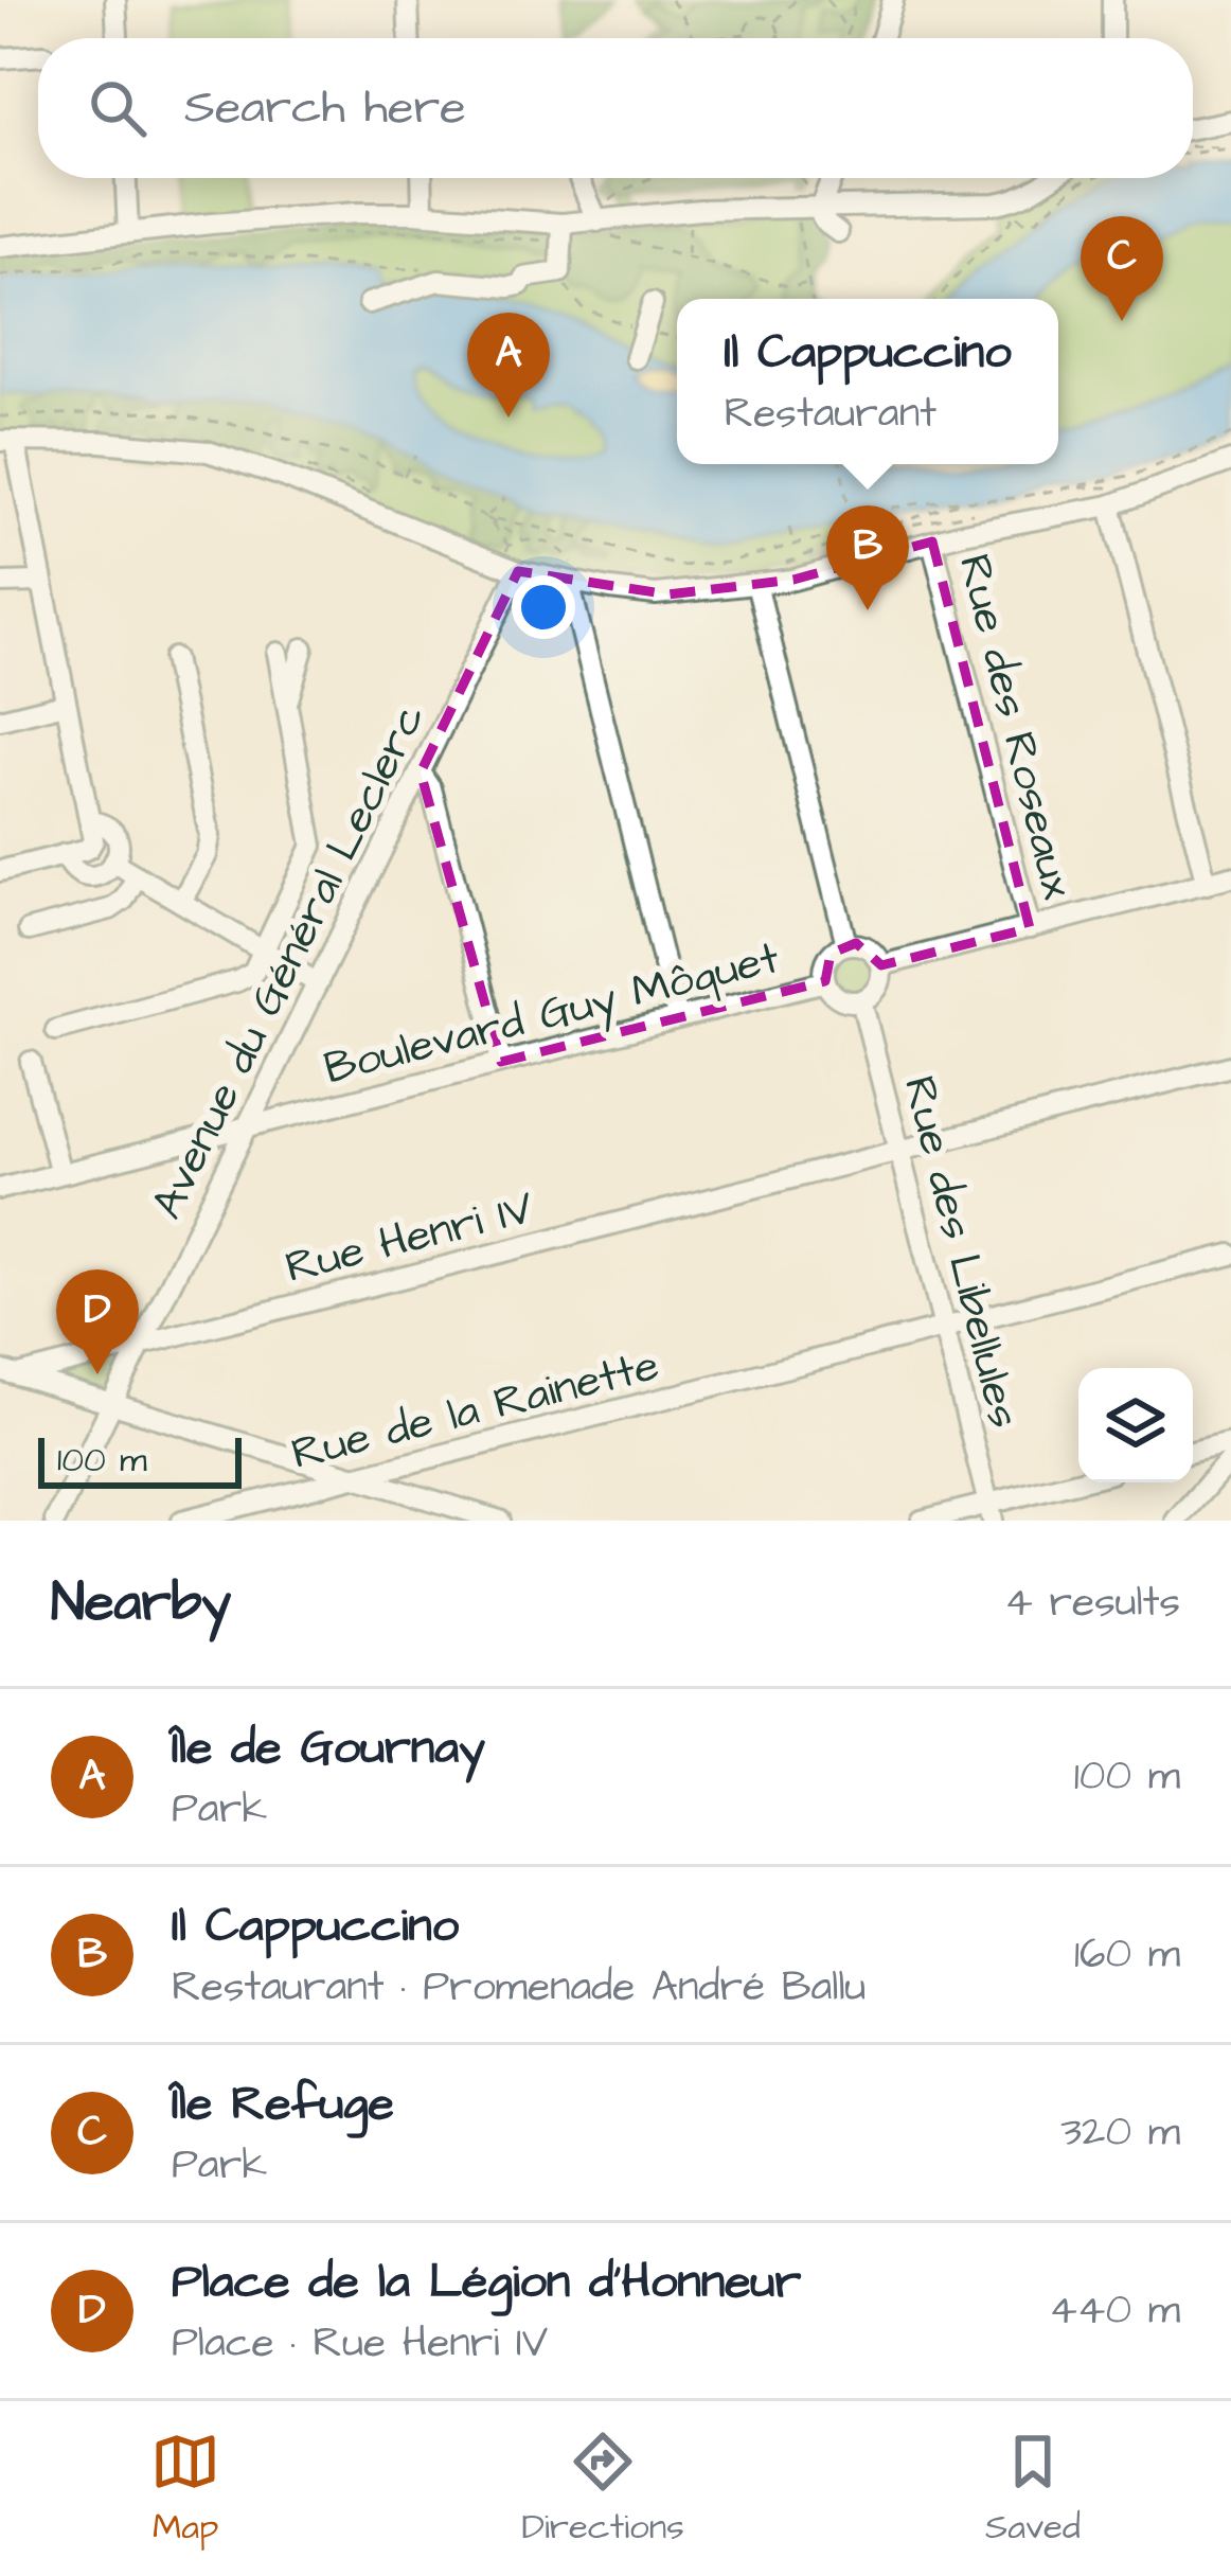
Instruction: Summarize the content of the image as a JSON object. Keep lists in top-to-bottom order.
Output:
{
  "streets": {
    "street": [
      "Rue des Roseaux",
      "Avenue du Général Leclerc",
      "Boulevard Guy Môquet",
      "Rue Henri IV",
      "Rue des Libellules",
      "Rue de la Rainette"
    ]
  },
  "crossings": [
    ["Avenue du Général Leclerc", "Boulevard Guy Môquet"],
    ["Avenue du Général Leclerc", "Rue Henri IV"],
    ["Boulevard Guy Môquet", "Rue des Libellules"],
    ["Rue Henri IV", "Rue des Libellules"],
    ["Rue des Libellules", "Rue de la Rainette"]
  ],
  "scale_bar": "100 m",
  "page": {
    "search": "Search here",
    "pins": [
      "C",
      "A",
      "B",
      "D"
    ],
    "popup": ["Il Cappuccino", "Restaurant"],
    "scale": "100 m",
    "heading": ["Nearby", "4 results"],
    "list": [
      {
        "mark": "A",
        "name": "Île de Gournay",
        "note": "Park",
        "value": "100 m"
      },
      {
        "mark": "B",
        "name": "Il Cappuccino",
        "note": "Restaurant · Promenade André Ballu",
        "value": "160 m"
      },
      {
        "mark": "C",
        "name": "Île Refuge",
        "note": "Park",
        "value": "320 m"
      },
      {
        "mark": "D",
        "name": "Place de la Légion d'Honneur",
        "note": "Place · Rue Henri IV",
        "value": "440 m"
      }
    ],
    "nav": ["Map", "Directions", "Saved"]
  }
}
